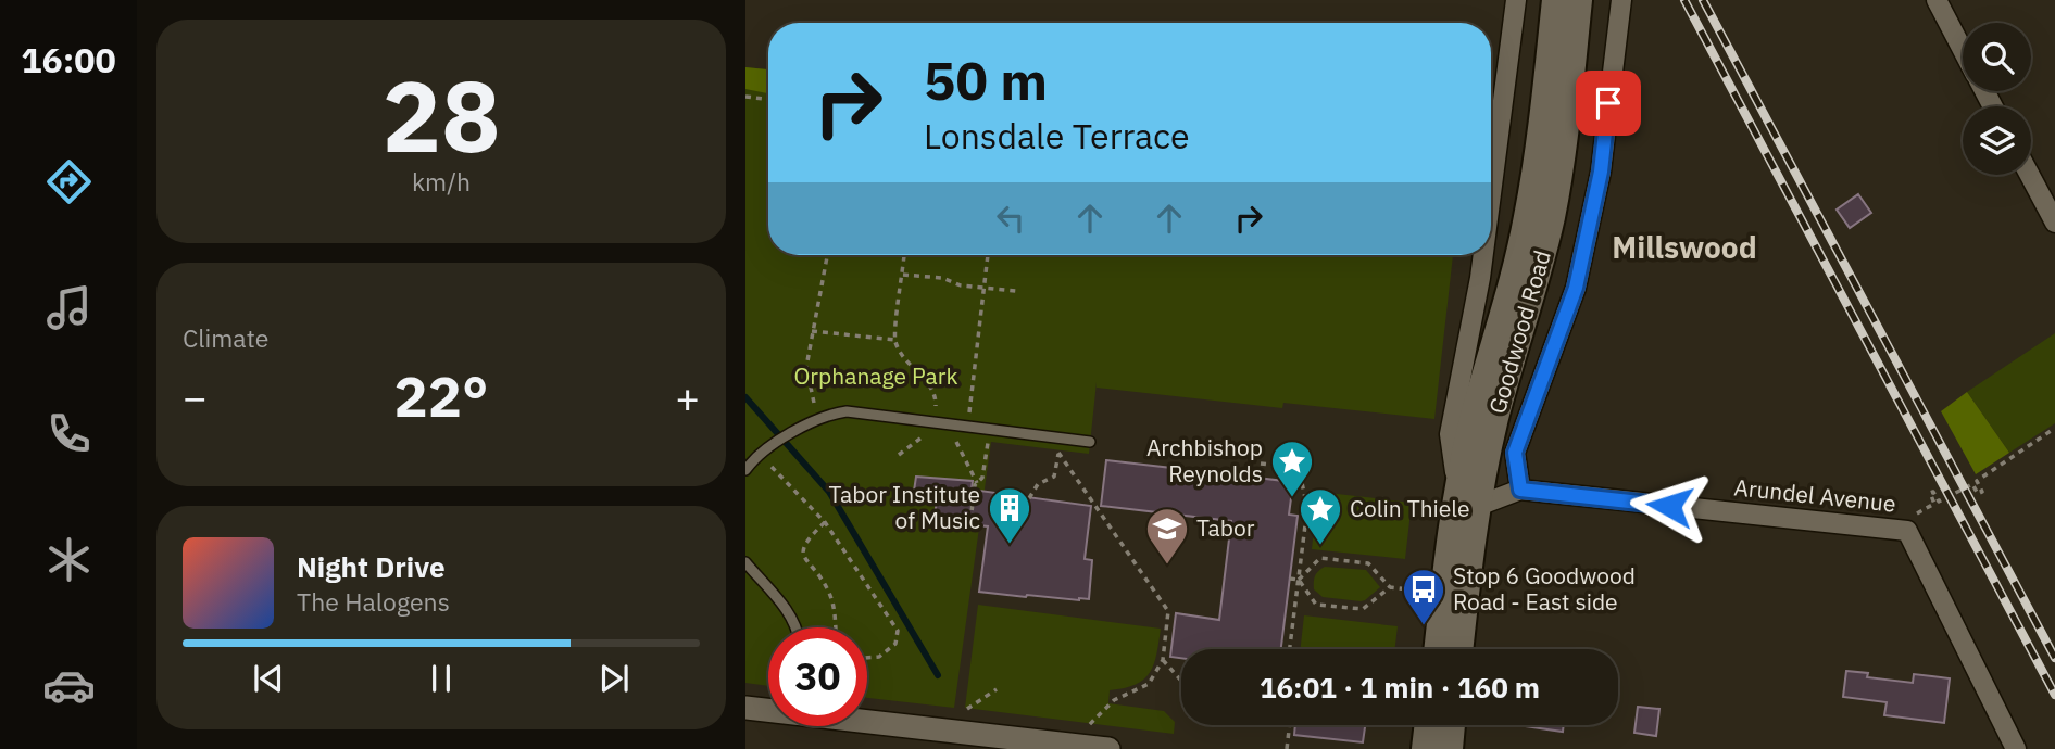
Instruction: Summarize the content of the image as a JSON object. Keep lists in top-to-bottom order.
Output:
{
  "streets": {
    "main road": ["Goodwood Road"],
    "street": ["Arundel Avenue"]
  },
  "crossings": [
    ["Goodwood Road", "Arundel Avenue"]
  ],
  "districts": ["Millswood"],
  "parks": ["Orphanage Park"],
  "places": {
    "place": ["Archbishop Reynolds", "Colin Thiele"],
    "building": ["Tabor Institute of Music"],
    "school or university": ["Tabor"],
    "bus stop": ["Stop 6 Goodwood Road - East side"]
  },
  "page": {
    "tabs": "16:00",
    "tile": [
      ["28", "km/h"],
      "Climate"
    ],
    "turn": ["50 m", "Lonsdale Terrace"],
    "heat": ["−", "22°", "+"],
    "song": ["Night Drive", "The Halogens"],
    "limit": "30",
    "trip": "16:01 · 1 min · 160 m"
  }
}
